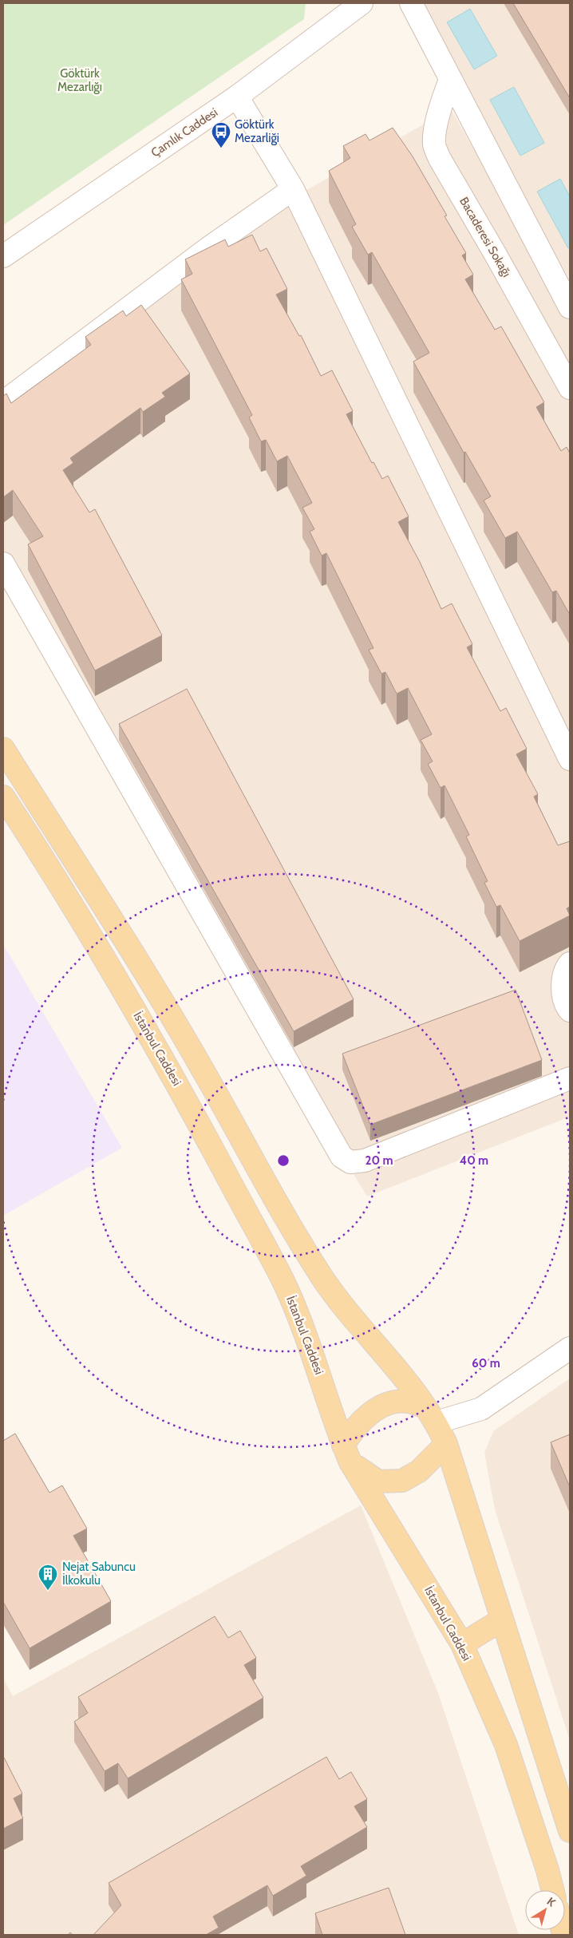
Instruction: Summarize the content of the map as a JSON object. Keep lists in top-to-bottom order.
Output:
{
  "streets": {
    "main road": ["İstanbul Caddesi"],
    "street": ["Çamlık Caddesi", "Bacaderesi Sokağı"]
  },
  "parks": ["Göktürk Mezarlığı"],
  "places": {
    "bus stop": ["Göktürk Mezarliği"],
    "building": ["Nejat Sabuncu İlkokulu"]
  },
  "north": "top right",
  "rings": ["20 m", "40 m", "60 m"]
}
